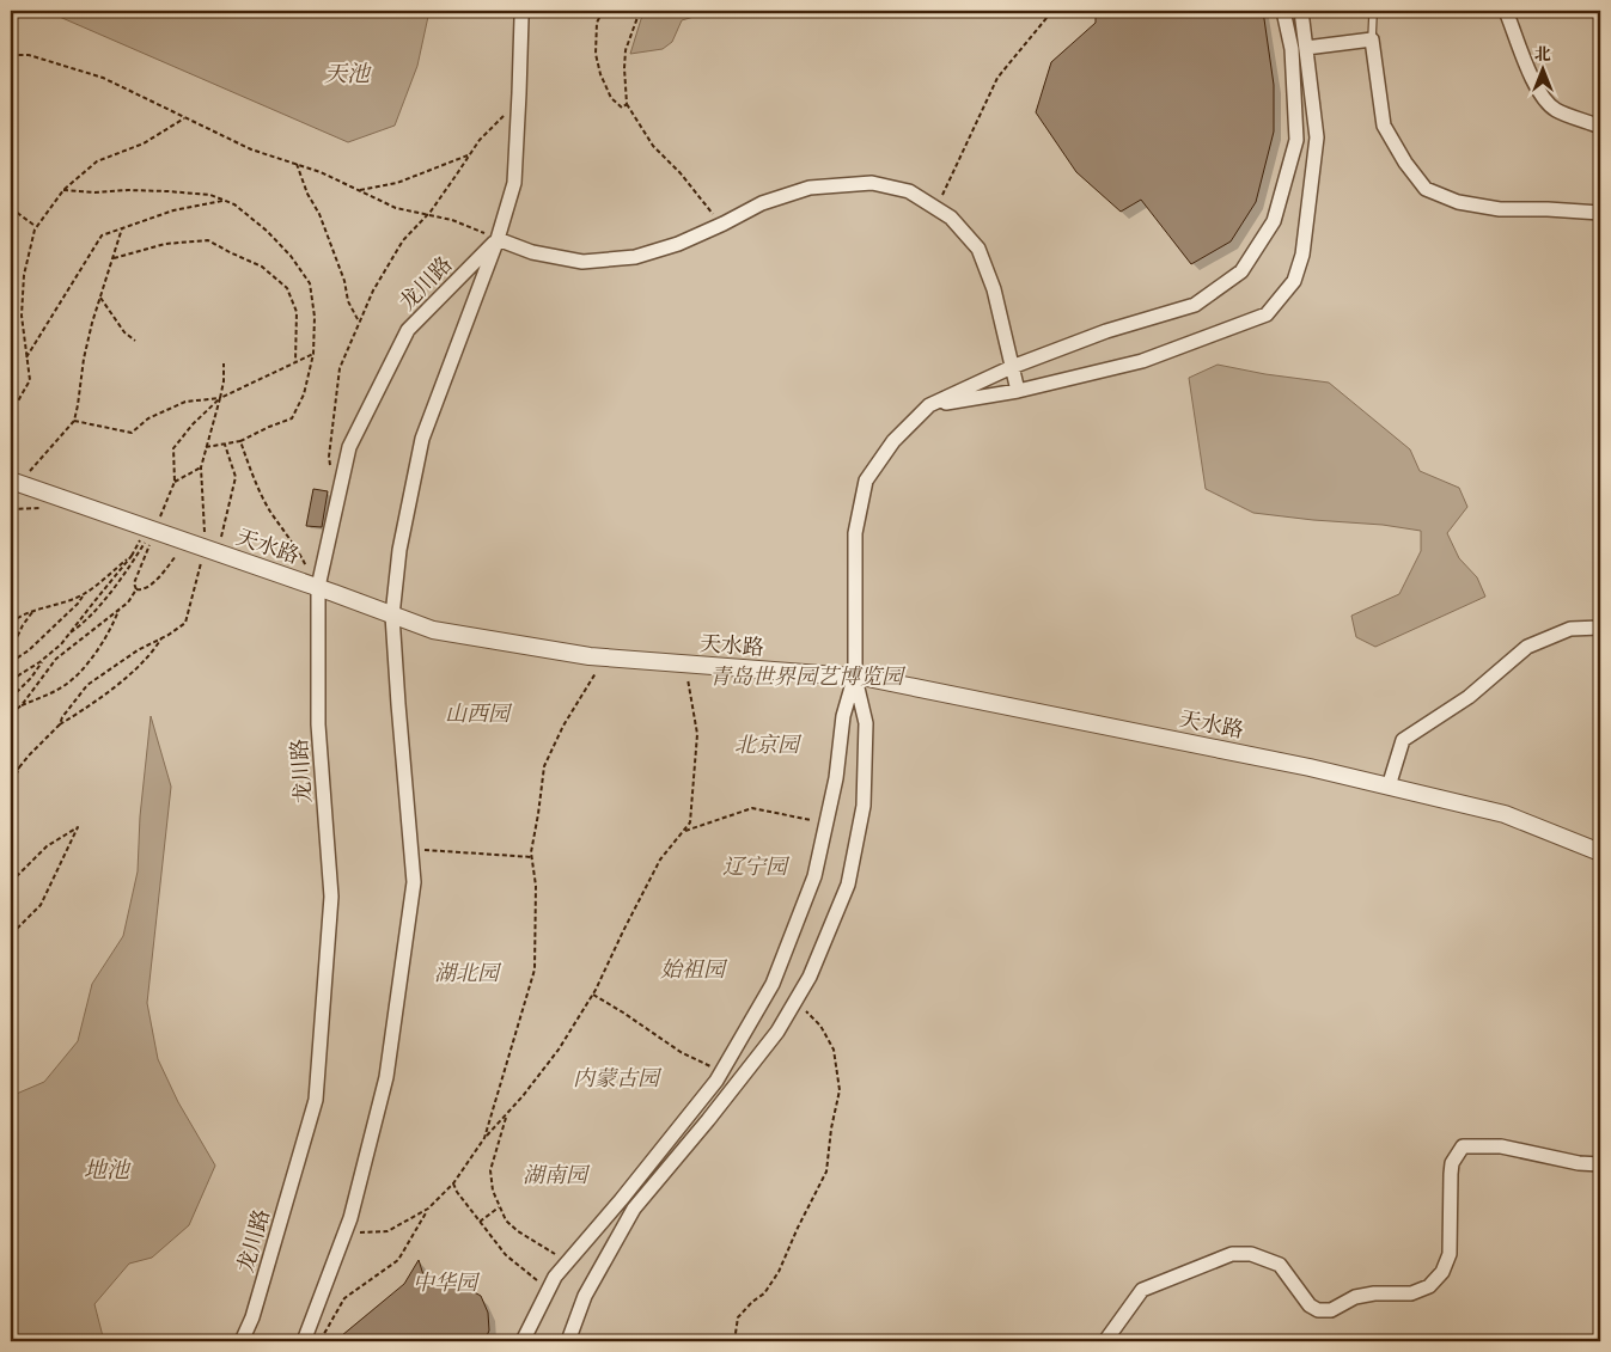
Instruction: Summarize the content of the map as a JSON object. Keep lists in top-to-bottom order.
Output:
{
  "streets": {
    "street": ["龙川路", "天水路"]
  },
  "crossings": [
    ["龙川路", "天水路"]
  ],
  "water": ["天池", "地池"],
  "parks": [
    "青岛世界园艺博览园",
    "山西园",
    "北京园",
    "辽宁园",
    "始祖园",
    "湖北园",
    "内蒙古园",
    "湖南园",
    "中华园"
  ],
  "north": "top"
}
